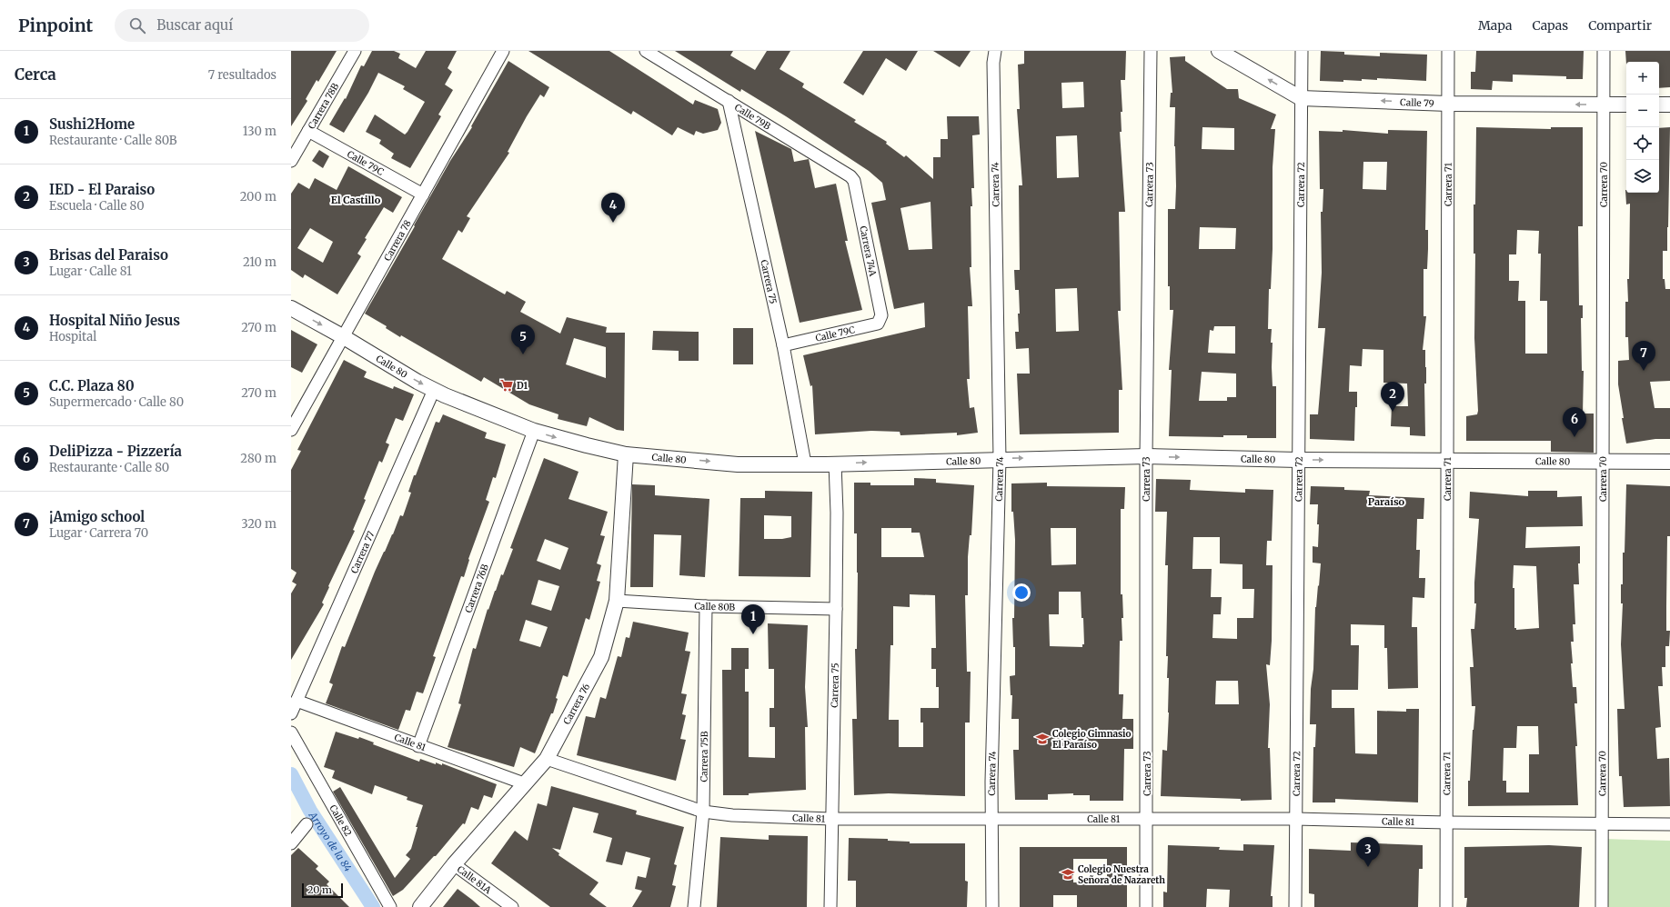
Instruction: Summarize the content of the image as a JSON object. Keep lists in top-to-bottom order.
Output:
{
  "streets": {
    "street": [
      "Calle 79",
      "Carrera 78B",
      "Calle 79B",
      "Calle 79C",
      "Carrera 74",
      "Carrera 73",
      "Carrera 72",
      "Carrera 71",
      "Carrera 70",
      "Carrera 78",
      "Carrera 74A",
      "Carrera 75",
      "Calle 80",
      "Carrera 77",
      "Carrera 76B",
      "Calle 80B",
      "Carrera 76",
      "Calle 81",
      "Carrera 75B",
      "Calle 82",
      "Calle 81A"
    ]
  },
  "crossings": [
    ["Calle 79", "Carrera 72"],
    ["Calle 79", "Carrera 71"],
    ["Calle 79", "Carrera 70"],
    ["Carrera 78B", "Calle 79C"],
    ["Calle 79B", "Carrera 74A"],
    ["Calle 79B", "Carrera 75"],
    ["Calle 79C", "Carrera 78"],
    ["Calle 79C", "Carrera 74A"],
    ["Calle 79C", "Carrera 75"],
    ["Carrera 74", "Calle 80"],
    ["Carrera 74", "Calle 81"],
    ["Carrera 73", "Calle 80"],
    ["Carrera 73", "Calle 81"],
    ["Carrera 72", "Calle 80"],
    ["Carrera 72", "Calle 81"],
    ["Carrera 71", "Calle 80"],
    ["Carrera 71", "Calle 81"],
    ["Carrera 70", "Calle 80"],
    ["Carrera 70", "Calle 81"],
    ["Carrera 78", "Calle 80"],
    ["Carrera 75", "Calle 80"],
    ["Carrera 75", "Calle 80B"],
    ["Carrera 75", "Calle 81"],
    ["Calle 80", "Carrera 77"],
    ["Calle 80", "Carrera 76B"],
    ["Calle 80", "Carrera 76"],
    ["Carrera 77", "Calle 81"],
    ["Carrera 76B", "Calle 81"],
    ["Calle 80B", "Carrera 76"],
    ["Calle 80B", "Carrera 75B"],
    ["Carrera 76", "Calle 81"],
    ["Carrera 76", "Calle 81A"],
    ["Calle 81", "Carrera 75B"]
  ],
  "one_way": ["Calle 79", "Calle 80"],
  "districts": ["El Castillo", "Paraíso"],
  "water": ["Arroyo de la 84"],
  "places": {
    "supermarket": ["D1"],
    "school or university": ["Colegio Gimnasio El Paraíso", "Colegio Nuestra Señora de Nazareth"]
  },
  "scale_bar": "20 m",
  "page": {
    "header": "Pinpoint",
    "search": "Buscar aquí",
    "nav": ["Mapa", "Capas", "Compartir"],
    "heading": ["Cerca", "7 resultados"],
    "map_buttons": ["+", "−"],
    "list": [
      {
        "mark": "1",
        "name": "Sushi2Home",
        "note": "Restaurante · Calle 80B",
        "value": "130 m"
      },
      {
        "mark": "2",
        "name": "IED - El Paraiso",
        "note": "Escuela · Calle 80",
        "value": "200 m"
      },
      {
        "mark": "3",
        "name": "Brisas del Paraiso",
        "note": "Lugar · Calle 81",
        "value": "210 m"
      },
      {
        "mark": "4",
        "name": "Hospital Niño Jesus",
        "note": "Hospital",
        "value": "270 m"
      },
      {
        "mark": "5",
        "name": "C.C. Plaza 80",
        "note": "Supermercado · Calle 80",
        "value": "270 m"
      },
      {
        "mark": "6",
        "name": "DeliPizza - Pizzería",
        "note": "Restaurante · Calle 80",
        "value": "280 m"
      },
      {
        "mark": "7",
        "name": "¡Amigo school",
        "note": "Lugar · Carrera 70",
        "value": "320 m"
      }
    ],
    "pins": [
      "4",
      "5",
      "7",
      "2",
      "6",
      "1",
      "3"
    ],
    "scale": "20 m"
  }
}
